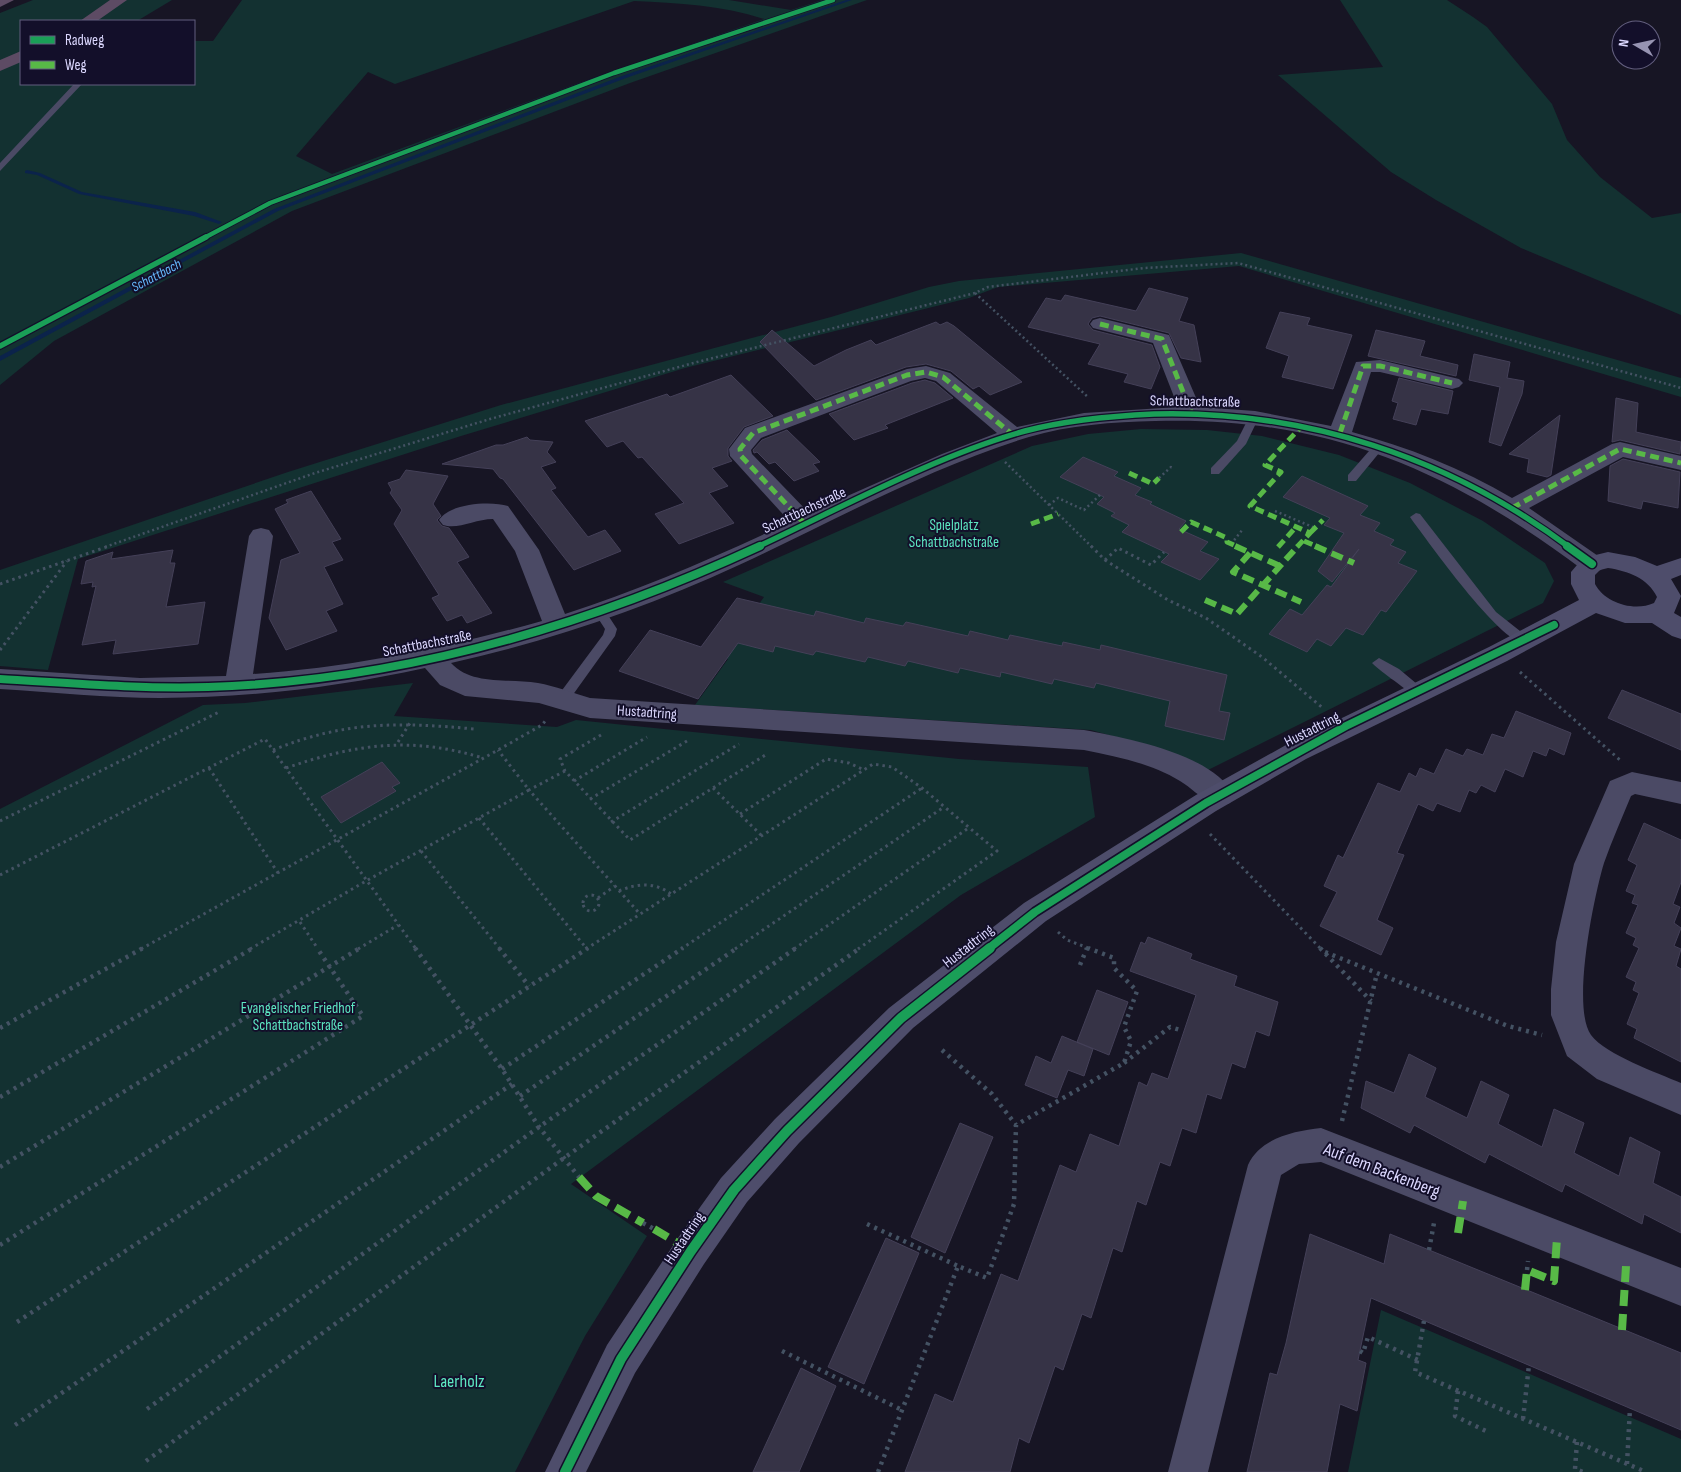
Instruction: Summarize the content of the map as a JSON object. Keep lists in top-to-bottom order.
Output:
{
  "streets": {
    "street": ["Schattbachstraße", "Hustadtring", "Auf dem Backenberg"]
  },
  "crossings": [
    ["Schattbachstraße", "Hustadtring"]
  ],
  "water": ["Schattbach"],
  "parks": ["Spielplatz Schattbachstraße", "Evangelischer Friedhof Schattbachstraße", "Laerholz"],
  "legend": ["Radweg", "Weg"],
  "north": "left"
}
